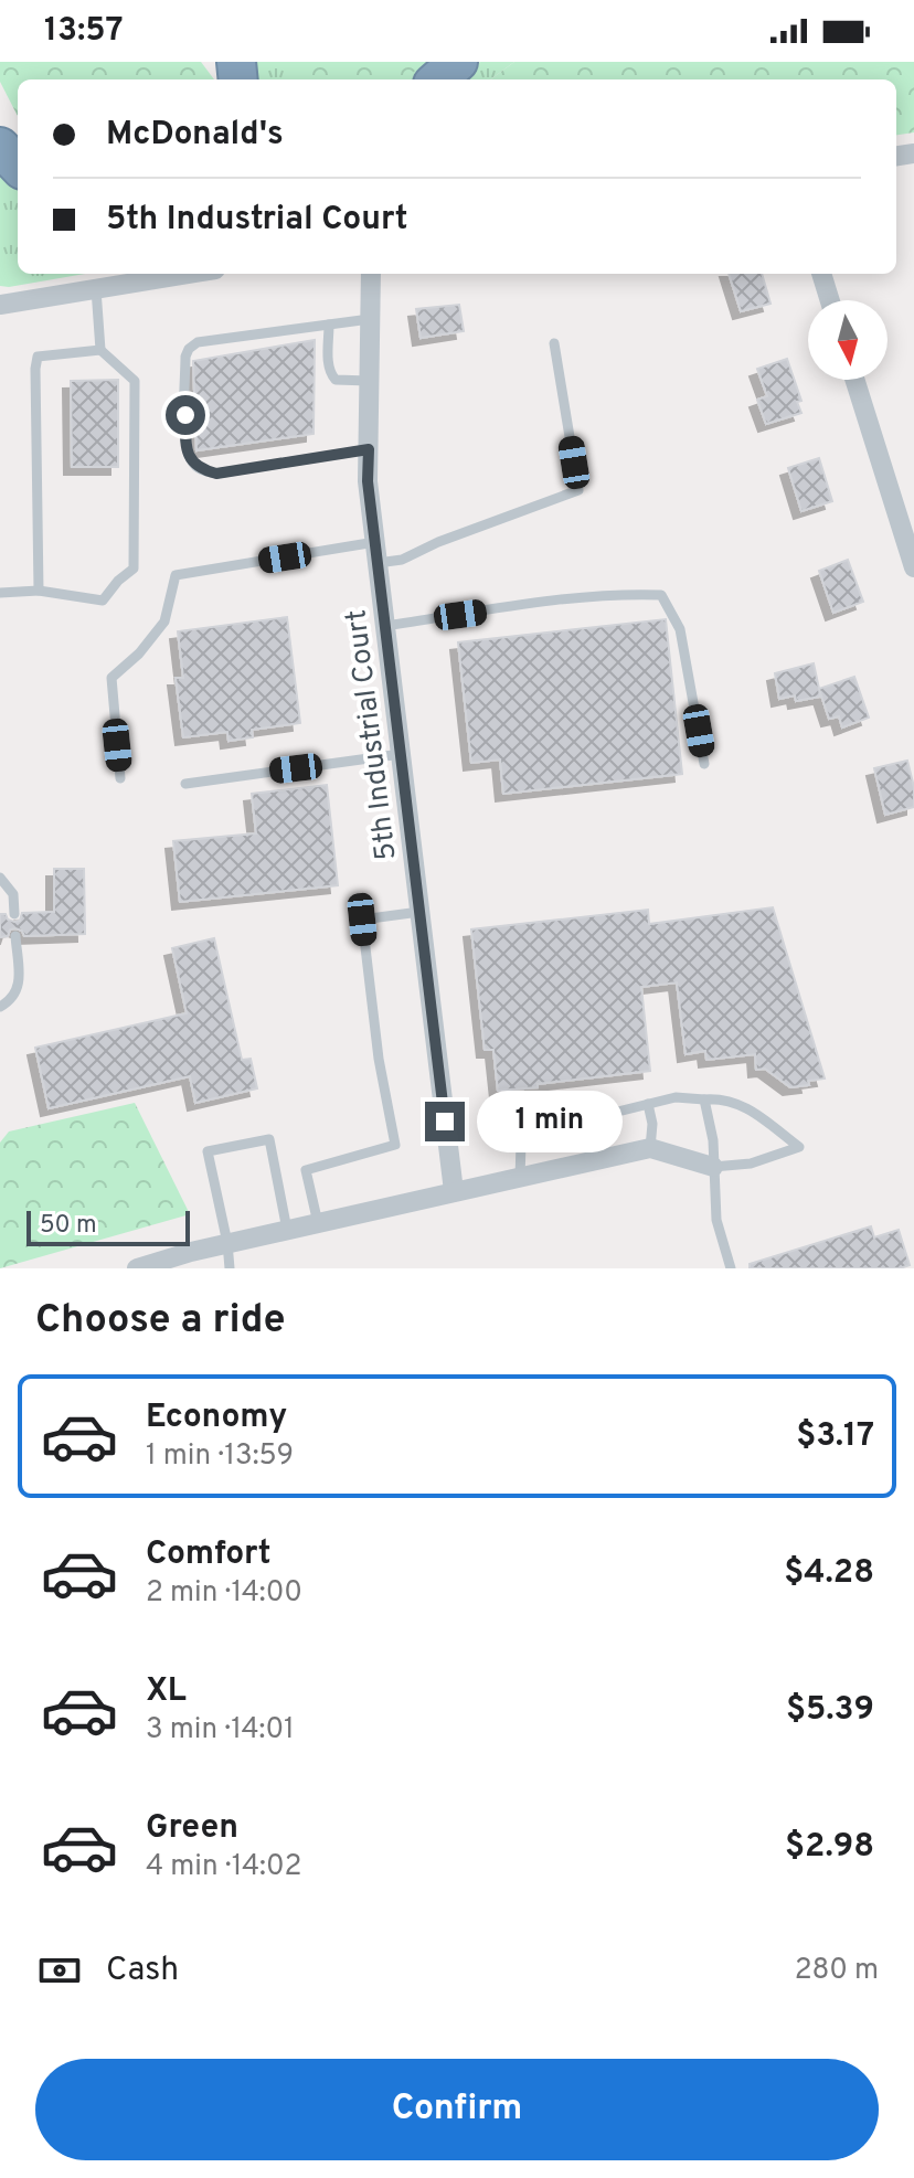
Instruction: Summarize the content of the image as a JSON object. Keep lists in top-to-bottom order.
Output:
{
  "streets": {
    "street": ["5th Industrial Court"]
  },
  "scale_bar": "50 m",
  "north": "bottom",
  "page": {
    "status": "13:57",
    "banner": ["McDonald's", "5th Industrial Court"],
    "bubble": "1 min",
    "scale": "50 m",
    "heading": "Choose a ride",
    "list": [
      {
        "name": "Economy",
        "note": "1 min · 13:59",
        "value": "$3.17"
      },
      {
        "name": "Comfort",
        "note": "2 min · 14:00",
        "value": "$4.28"
      },
      {
        "name": "XL",
        "note": "3 min · 14:01",
        "value": "$5.39"
      },
      {
        "name": "Green",
        "note": "4 min · 14:02",
        "value": "$2.98"
      }
    ],
    "pay": ["Cash", "280 m"],
    "buttons": "Confirm"
  }
}
